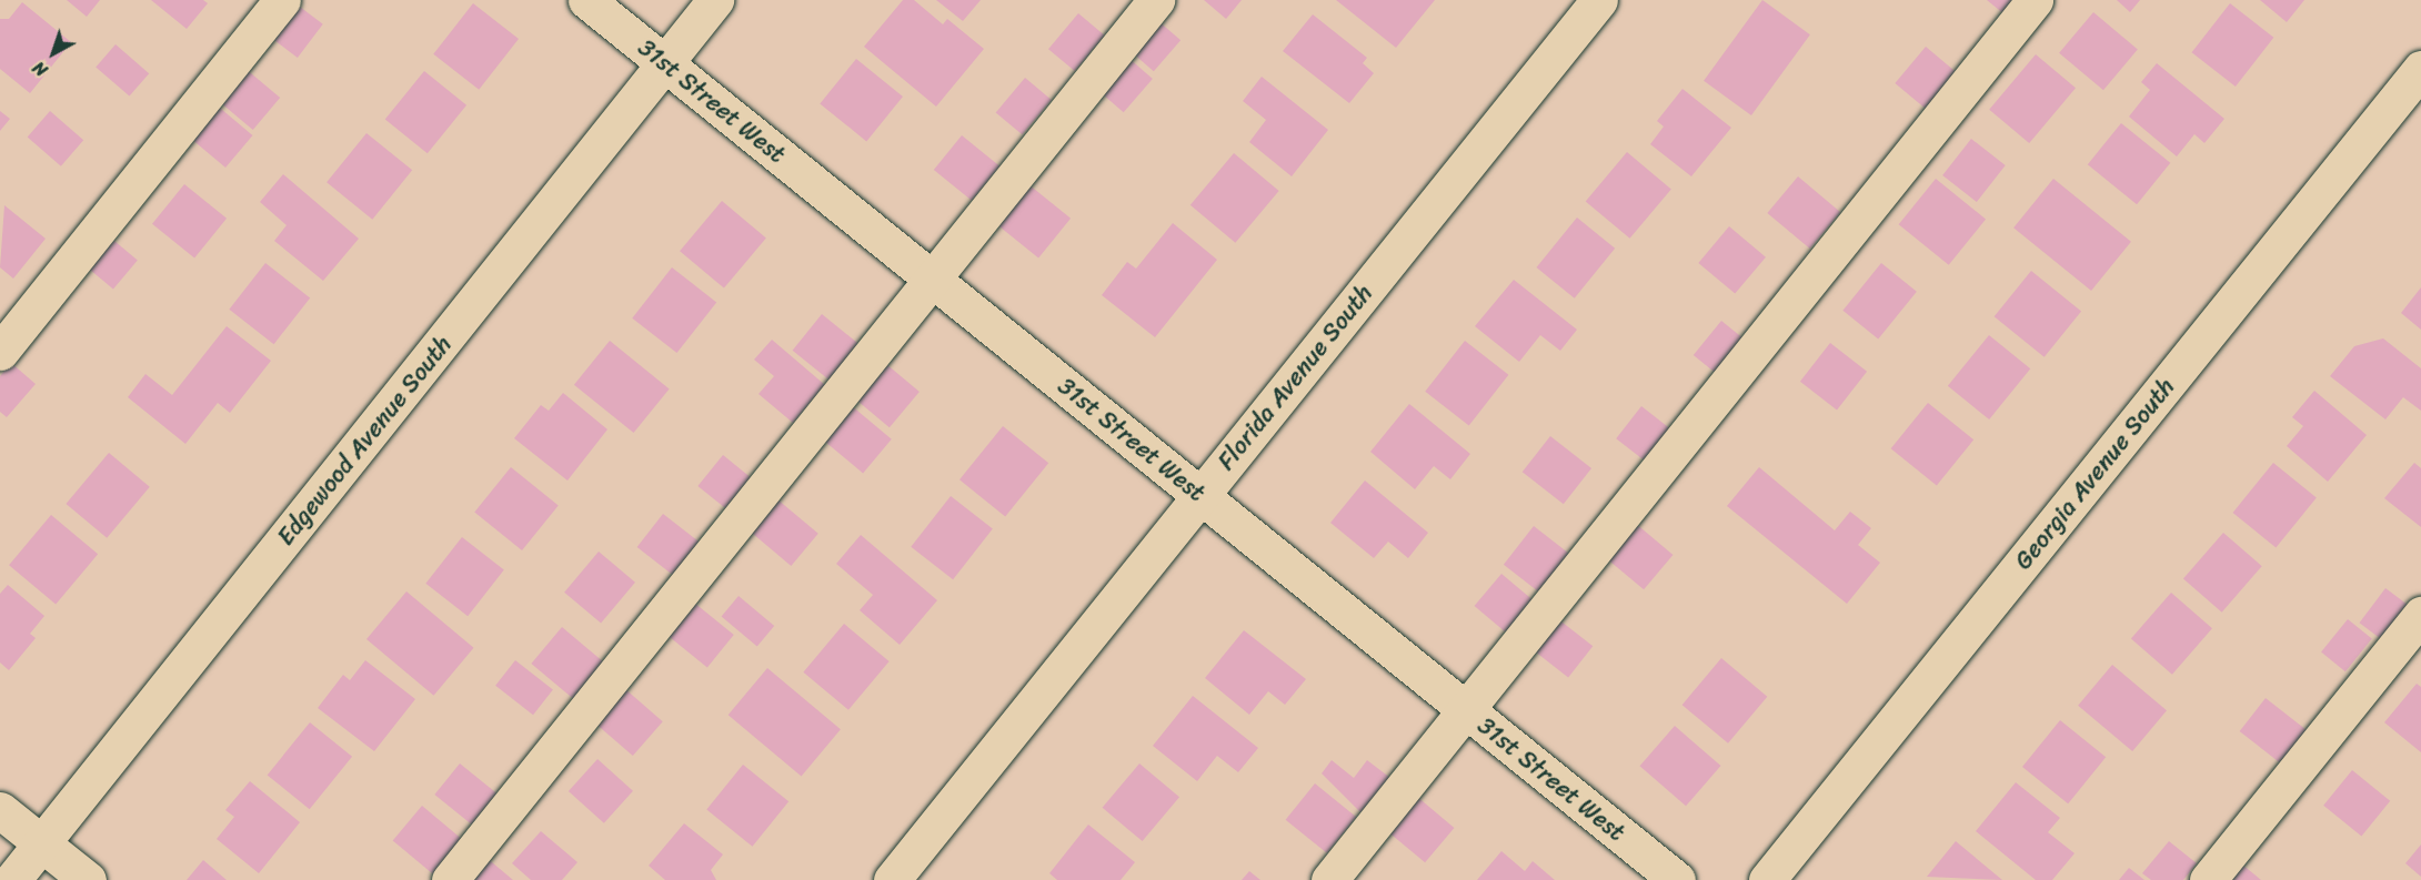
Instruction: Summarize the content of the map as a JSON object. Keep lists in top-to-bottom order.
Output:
{
  "streets": {
    "street": [
      "31st Street West",
      "Florida Avenue South",
      "Edgewood Avenue South",
      "Georgia Avenue South"
    ]
  },
  "crossings": [
    ["31st Street West", "Florida Avenue South"],
    ["31st Street West", "Edgewood Avenue South"]
  ],
  "north": "bottom left"
}
